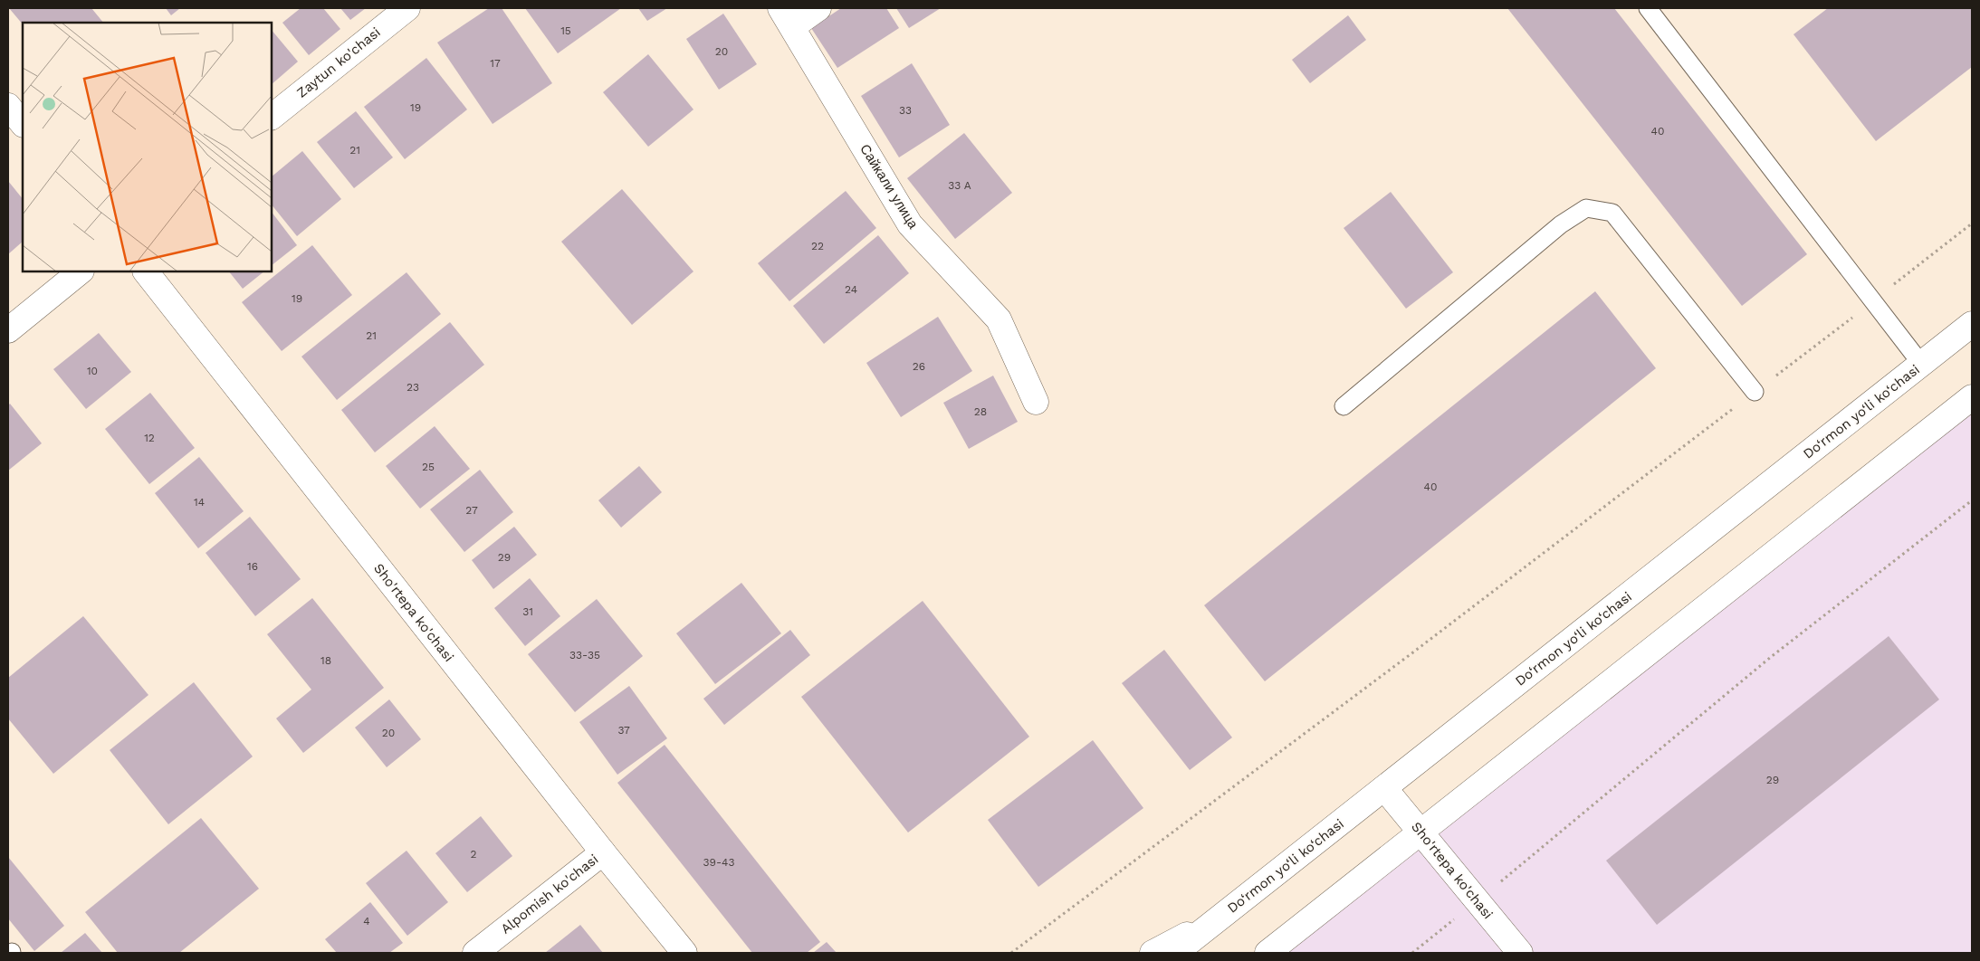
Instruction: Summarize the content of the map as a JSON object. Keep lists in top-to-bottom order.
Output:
{
  "streets": {
    "street": [
      "Zaytun ko'chasi",
      "Сайкали улица",
      "Do‘rmon yo‘li ko‘chasi",
      "Sho'rtepa ko'chasi",
      "Alpomish ko'chasi"
    ]
  },
  "crossings": [
    ["Do‘rmon yo‘li ko‘chasi", "Sho'rtepa ko'chasi"],
    ["Sho'rtepa ko'chasi", "Alpomish ko'chasi"]
  ],
  "house_numbers": [
    "15",
    "20",
    "17",
    "19",
    "33",
    "40",
    "21",
    "33 A",
    "22",
    "24",
    "19",
    "21",
    "26",
    "10",
    "23",
    "28",
    "12",
    "25",
    "40",
    "14",
    "27",
    "29",
    "16",
    "31",
    "33-35",
    "18",
    "37",
    "20",
    "29",
    "2",
    "39-43",
    "4"
  ]
}
